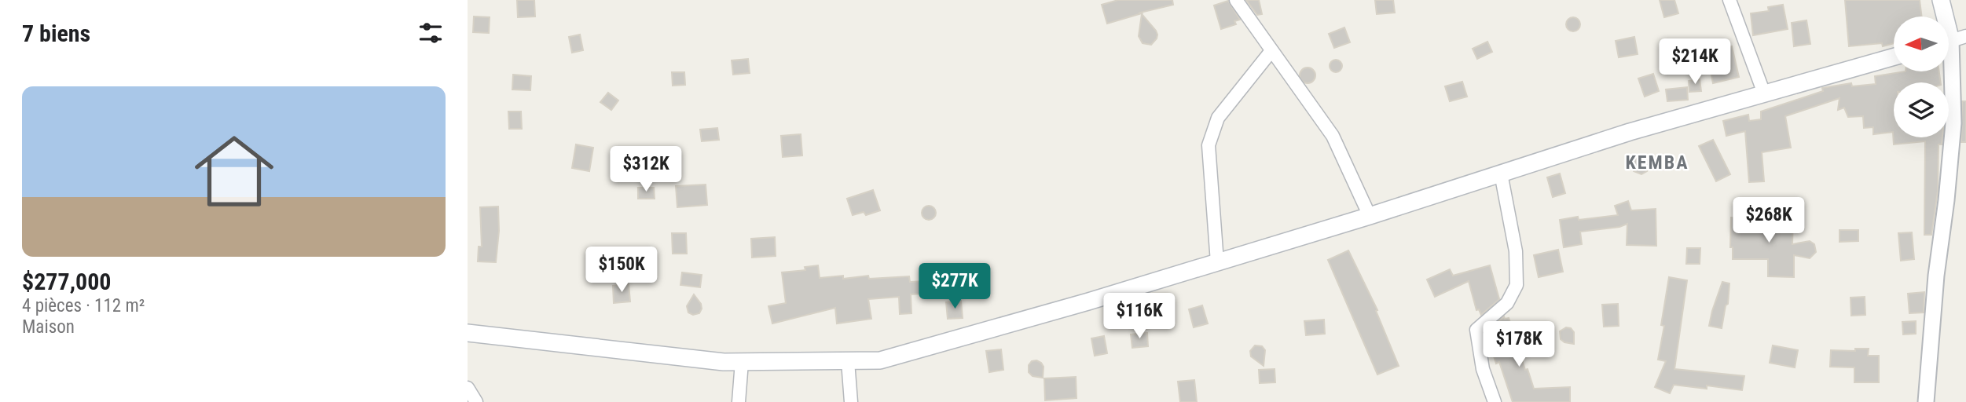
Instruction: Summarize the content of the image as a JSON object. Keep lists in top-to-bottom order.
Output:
{
  "districts": ["KEMBA"],
  "north": "left",
  "page": {
    "heading": "7 biens",
    "price": [
      "$214K",
      "$312K",
      "$268K",
      "$150K",
      "$277K",
      "$116K",
      "$178K"
    ],
    "list": [
      {
        "name": "$277,000",
        "note": "4 pièces · 112 m² · Maison"
      }
    ]
  }
}
